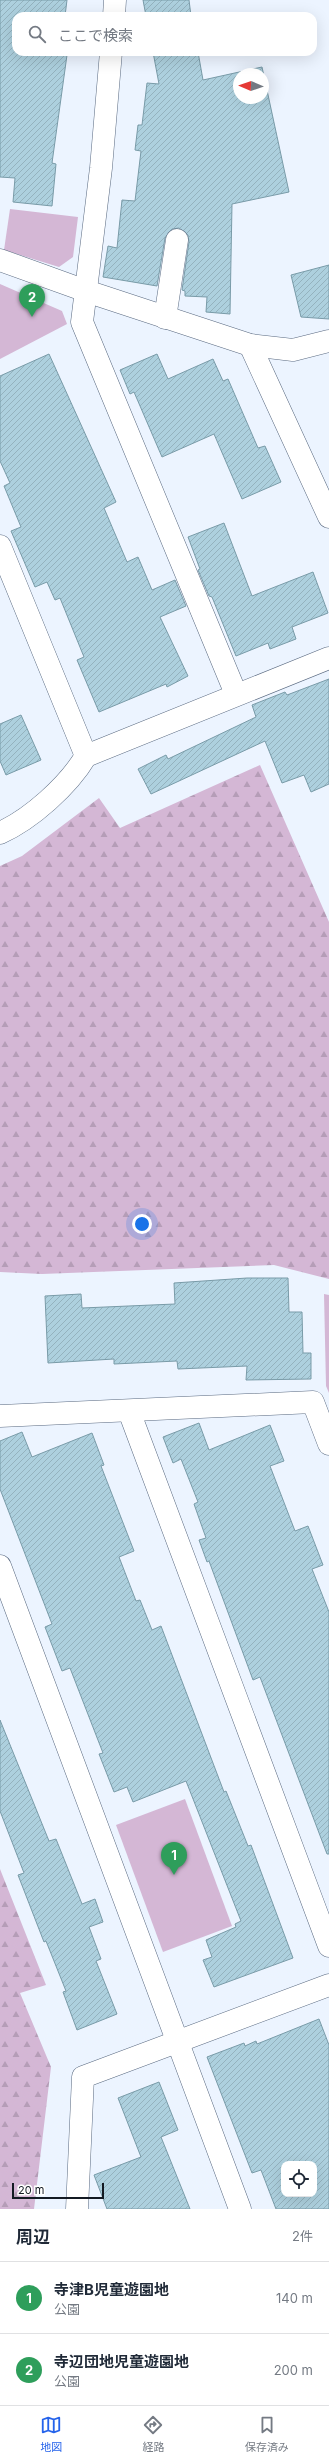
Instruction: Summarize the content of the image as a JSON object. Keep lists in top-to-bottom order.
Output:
{
  "scale_bar": "20 m",
  "north": "left",
  "page": {
    "search": "ここで検索",
    "pins": ["2", "1"],
    "scale": "20 m",
    "heading": ["周辺", "2件"],
    "list": [
      {
        "mark": "1",
        "name": "寺津B児童遊園地",
        "note": "公園",
        "value": "140 m"
      },
      {
        "mark": "2",
        "name": "寺辺団地児童遊園地",
        "note": "公園",
        "value": "200 m"
      }
    ],
    "nav": ["地図", "経路", "保存済み"]
  }
}
